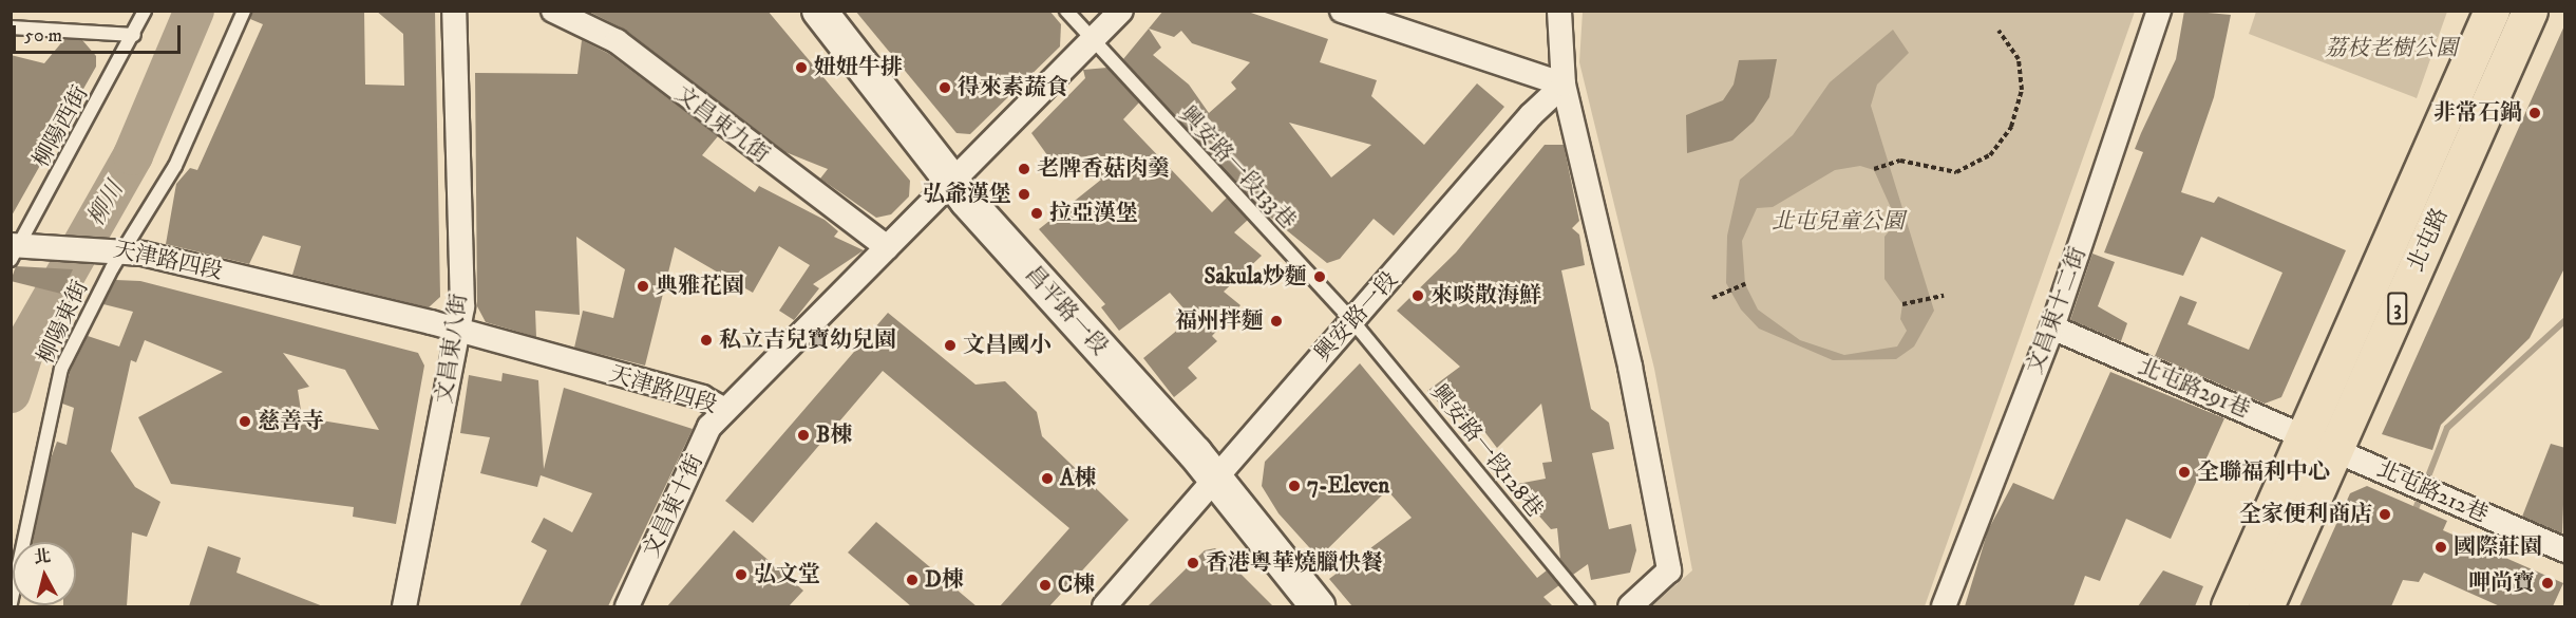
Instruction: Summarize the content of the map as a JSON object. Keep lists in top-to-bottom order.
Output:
{
  "streets": {
    "main road": ["北屯路", "3"],
    "street": [
      "文昌東九街",
      "天津路四段",
      "昌平路一段",
      "文昌東十二街",
      "興安路一段",
      "文昌東八街",
      "北屯路291巷",
      "北屯路212巷",
      "文昌東十街"
    ],
    "lane": [
      "柳陽西街",
      "興安路一段133巷",
      "柳陽東街",
      "興安路一段128巷"
    ]
  },
  "crossings": [
    ["文昌東九街", "天津路四段"],
    ["柳陽西街", "天津路四段"],
    ["興安路一段133巷", "天津路四段"],
    ["興安路一段133巷", "興安路一段"],
    ["興安路一段133巷", "興安路一段128巷"],
    ["北屯路", "北屯路291巷"],
    ["北屯路", "北屯路212巷"],
    ["天津路四段", "昌平路一段"],
    ["天津路四段", "柳陽東街"],
    ["天津路四段", "文昌東八街"],
    ["天津路四段", "文昌東十街"],
    ["昌平路一段", "興安路一段"],
    ["文昌東十二街", "北屯路291巷"],
    ["興安路一段", "興安路一段128巷"],
    ["北屯路291巷", "北屯路212巷"]
  ],
  "water": ["柳川"],
  "parks": ["荔枝老樹公園", "北屯兒童公園"],
  "places": [
    "妞妞牛排",
    "得來素蔬食",
    "非常石鍋",
    "老牌香菇肉羹",
    "弘爺漢堡",
    "拉亞漢堡",
    "Sakula炒麵",
    "典雅花園",
    "來啖散海鮮",
    "福州拌麵",
    "私立吉兒寶幼兒園",
    "文昌國小",
    "慈善寺",
    "B棟",
    "全聯福利中心",
    "A棟",
    "7-Eleven",
    "全家便利商店",
    "國際莊園",
    "香港粵華燒臘快餐",
    "弘文堂",
    "D棟",
    "呷尚寶",
    "C棟"
  ],
  "scale_bar": "50 m",
  "north": "top"
}
